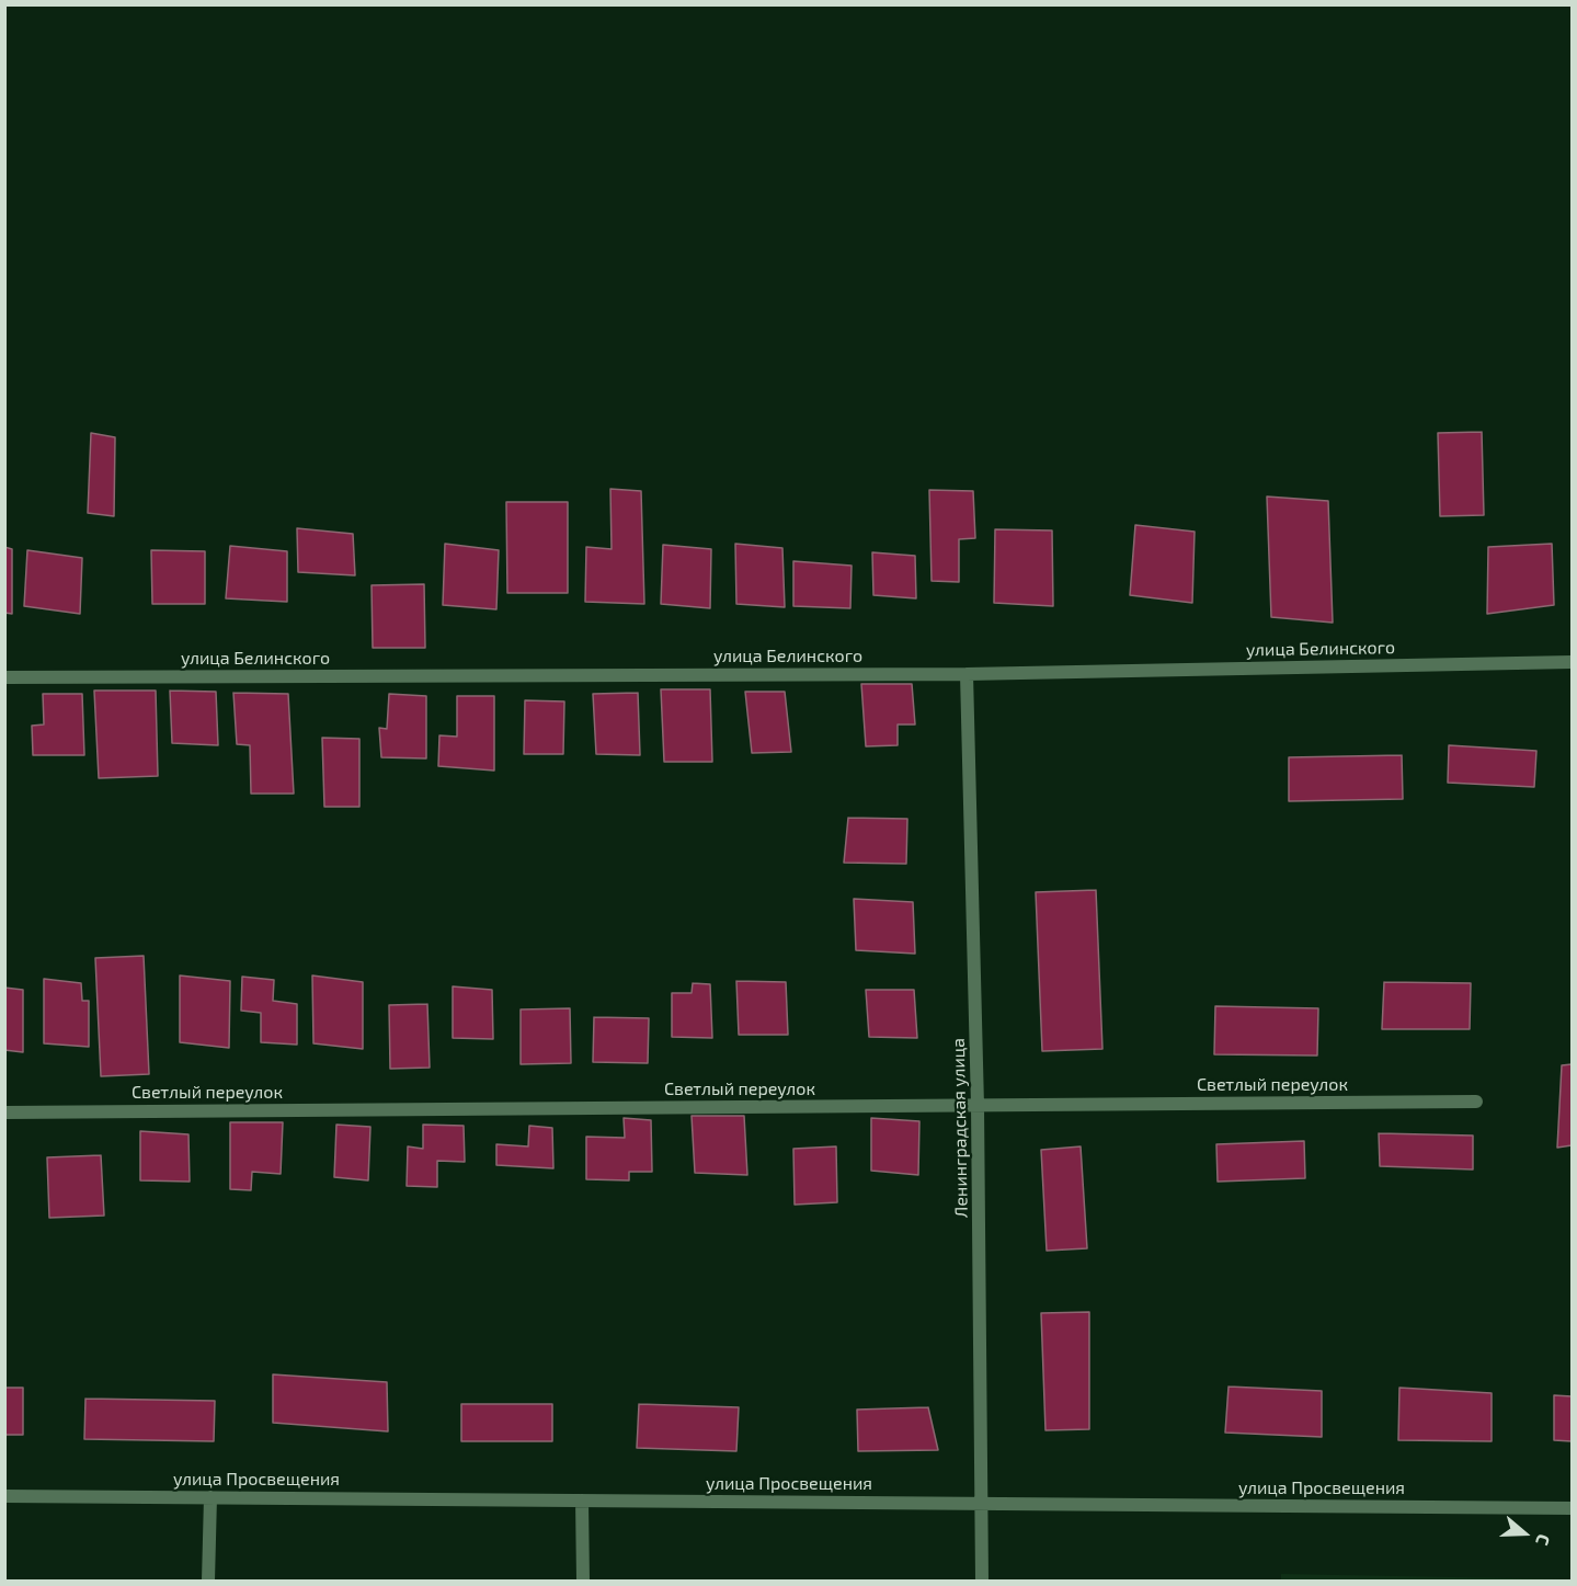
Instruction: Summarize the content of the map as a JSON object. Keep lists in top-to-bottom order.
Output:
{
  "streets": {
    "street": [
      "улица Белинского",
      "Светлый переулок",
      "Ленинградская улица",
      "улица Просвещения"
    ]
  },
  "crossings": [
    ["улица Белинского", "Ленинградская улица"],
    ["Светлый переулок", "Ленинградская улица"],
    ["Ленинградская улица", "улица Просвещения"]
  ],
  "north": "right"
}
